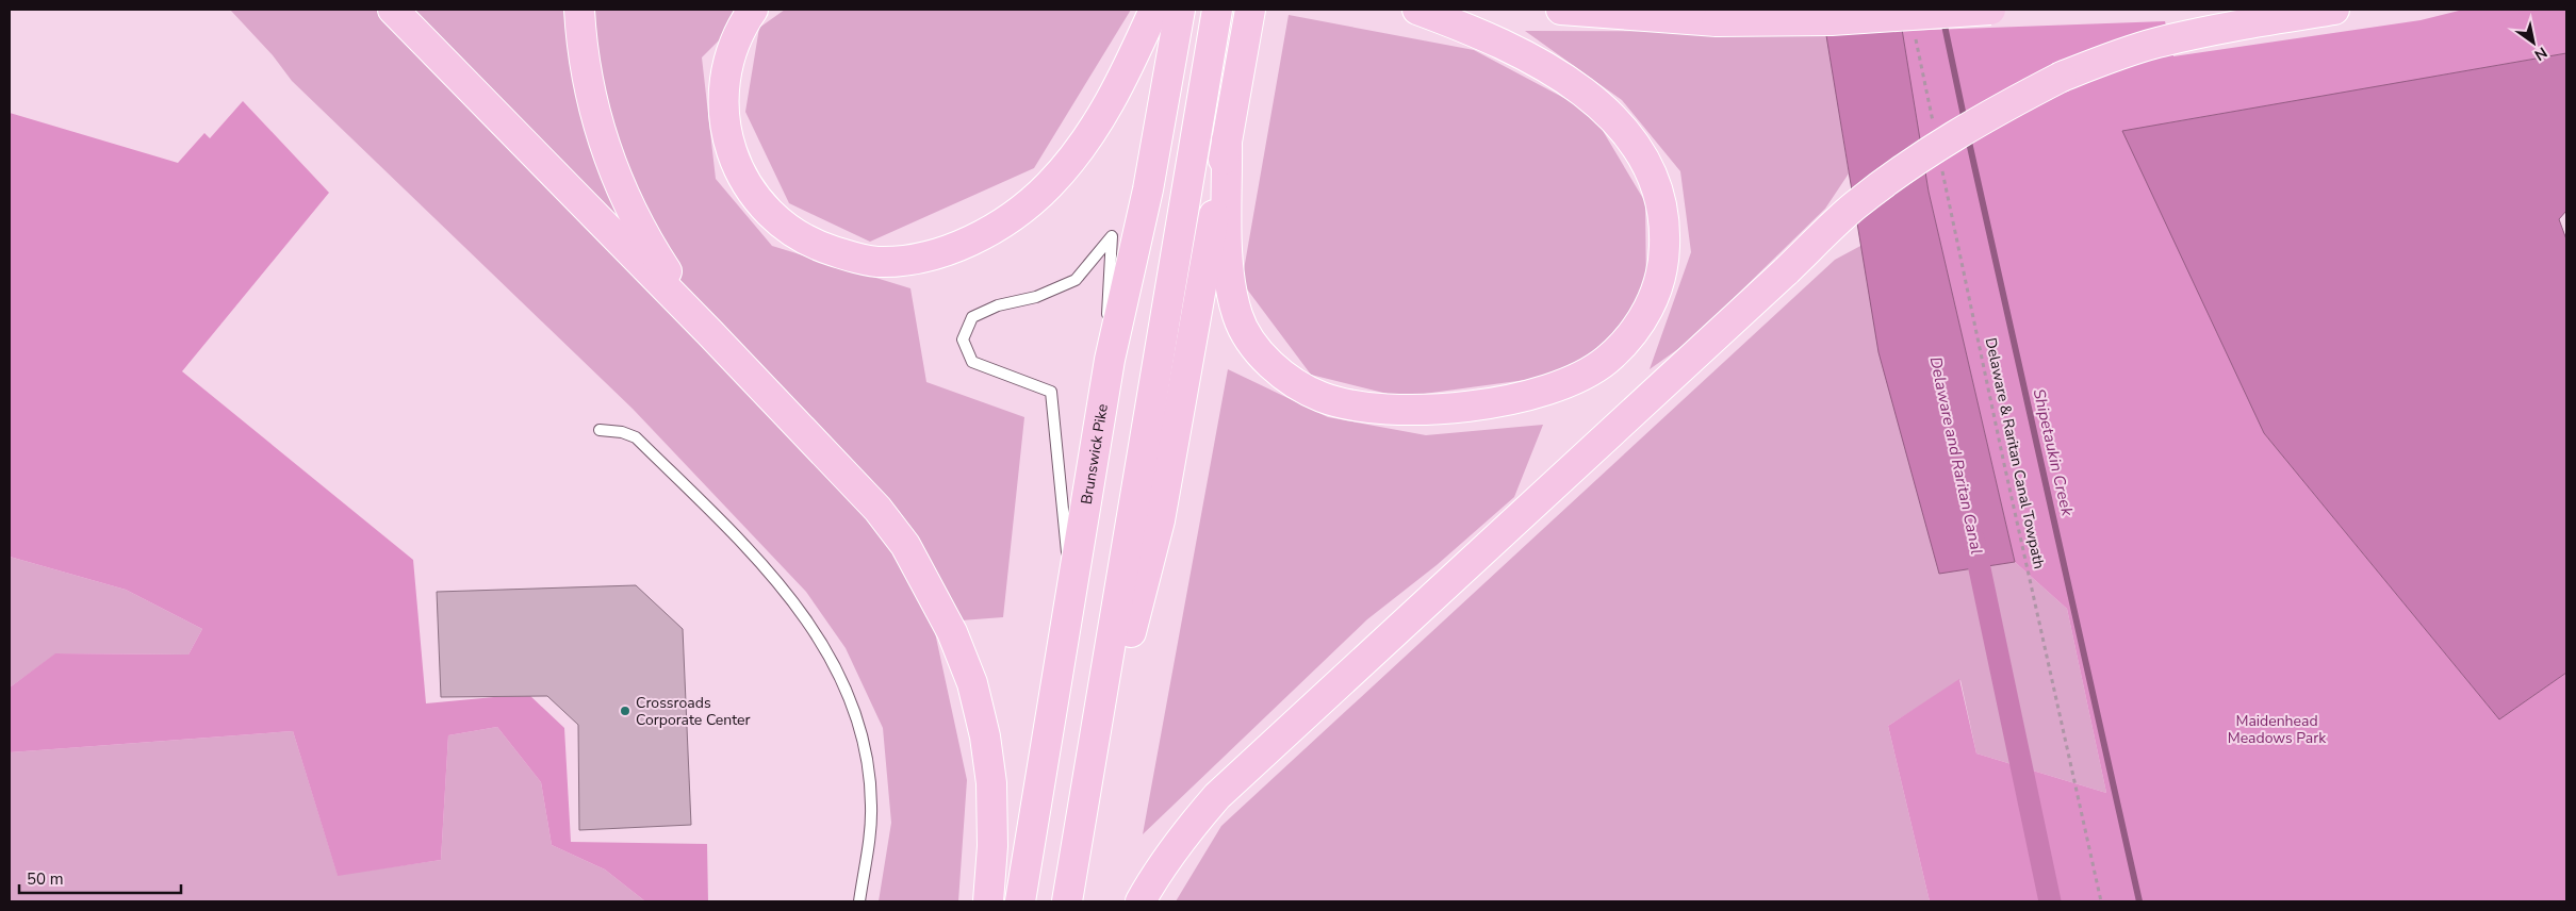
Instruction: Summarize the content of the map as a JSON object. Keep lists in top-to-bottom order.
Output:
{
  "streets": {
    "highway": ["Brunswick Pike"],
    "path": ["Delaware & Raritan Canal Towpath"]
  },
  "water": ["Shipetaukin Creek", "Delaware and Raritan Canal"],
  "parks": ["Maidenhead Meadows Park"],
  "places": ["Crossroads Corporate Center"],
  "scale_bar": "50 m",
  "north": "bottom right"
}
